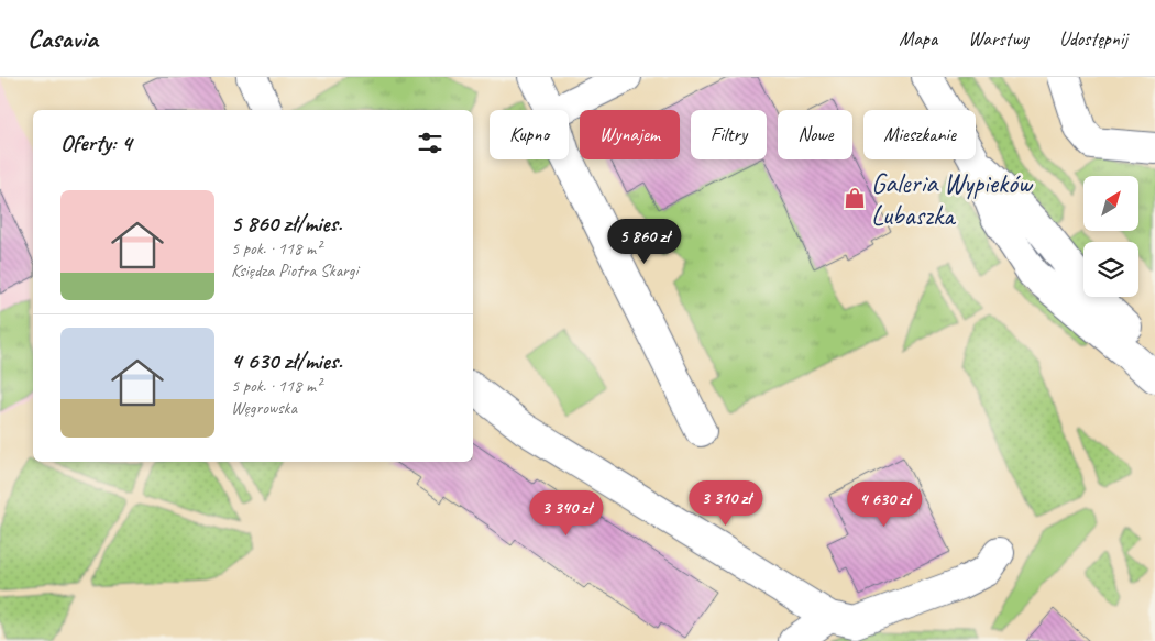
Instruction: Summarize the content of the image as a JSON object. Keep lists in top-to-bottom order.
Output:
{
  "places": {
    "shop": ["Galeria Wypieków Lubaszka"]
  },
  "north": "top right",
  "page": {
    "header": "Casavia",
    "nav": ["Mapa", "Warstwy", "Udostępnij"],
    "chip": [
      "Kupno",
      "Wynajem",
      "Filtry",
      "Nowe",
      "Mieszkanie"
    ],
    "heading": "Oferty: 4",
    "list": [
      {
        "name": "5 860 zł/mies.",
        "note": "5 pok. · 118 m² · Księdza Piotra Skargi"
      },
      {
        "name": "4 630 zł/mies.",
        "note": "5 pok. · 118 m² · Węgrowska"
      }
    ],
    "price": [
      "5 860 zł",
      "3 310 zł",
      "4 630 zł",
      "3 340 zł"
    ]
  }
}
